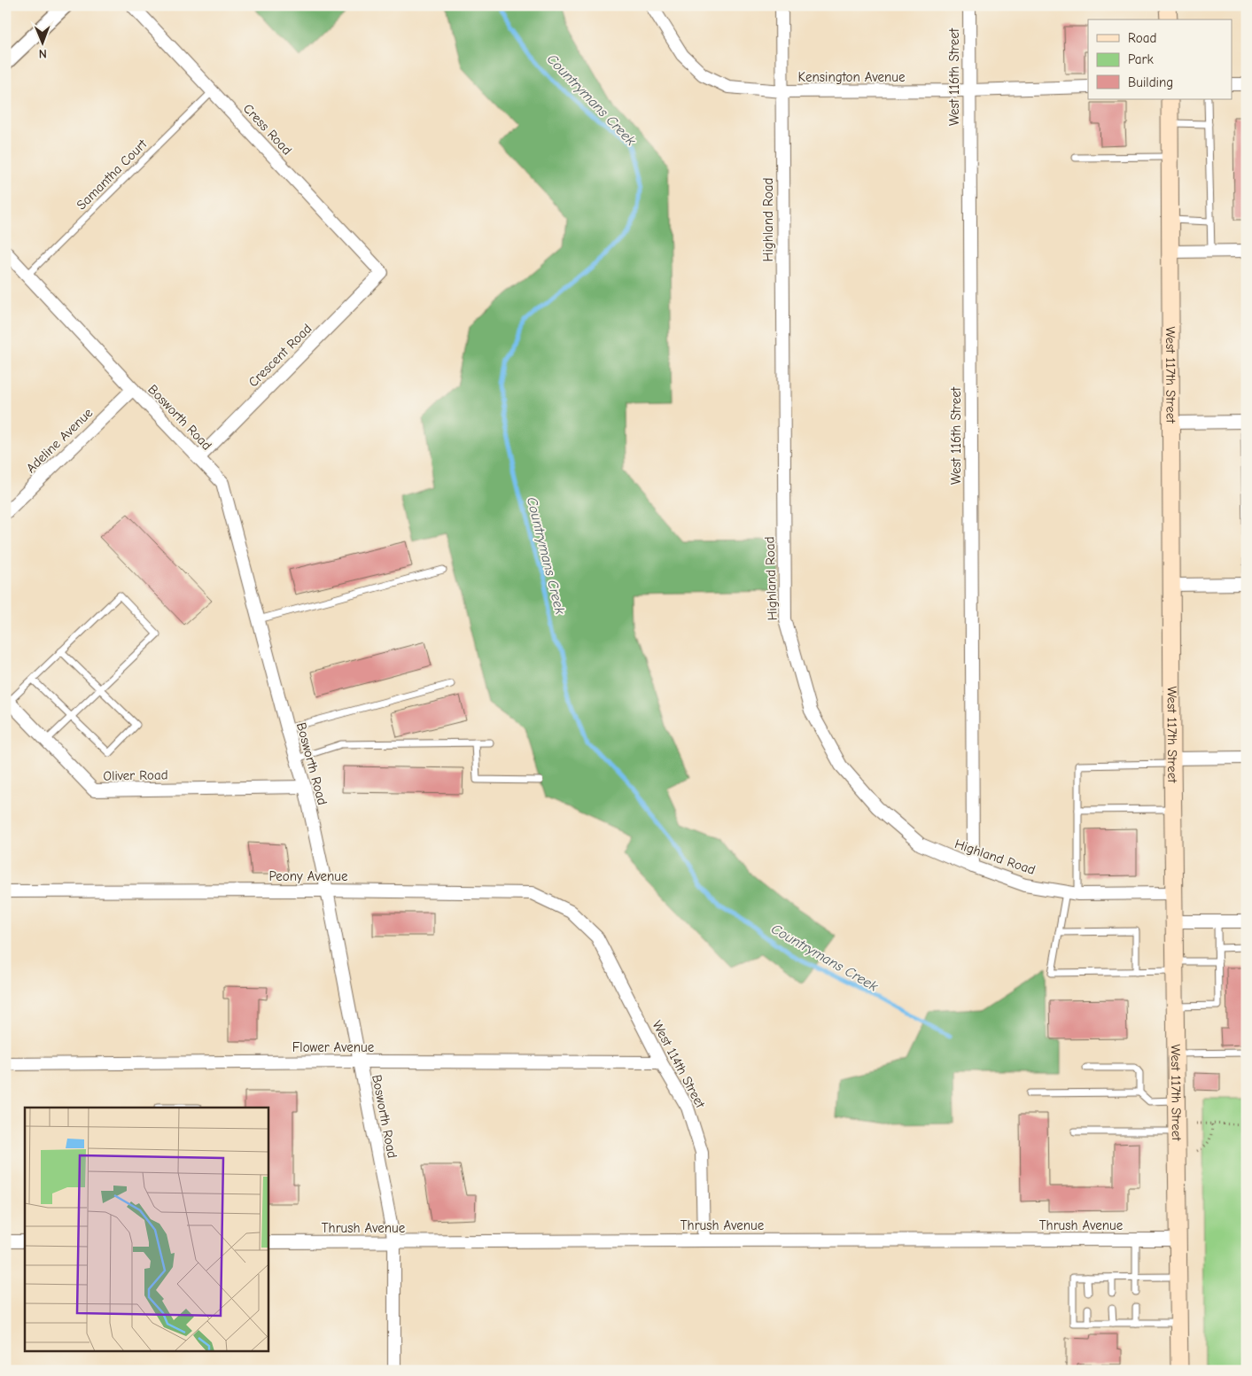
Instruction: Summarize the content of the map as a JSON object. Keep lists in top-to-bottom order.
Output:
{
  "streets": {
    "main road": ["West 117th Street"],
    "street": [
      "Kensington Avenue",
      "West 116th Street",
      "Cress Road",
      "Highland Road",
      "Crescent Road",
      "Bosworth Road",
      "Adeline Avenue",
      "Oliver Road",
      "Peony Avenue",
      "Flower Avenue",
      "West 114th Street",
      "Thrush Avenue"
    ],
    "lane": ["Samantha Court"]
  },
  "crossings": [
    ["Kensington Avenue", "West 116th Street"],
    ["Kensington Avenue", "Highland Road"],
    ["West 116th Street", "Highland Road"],
    ["Cress Road", "Samantha Court"],
    ["Cress Road", "Crescent Road"],
    ["Samantha Court", "Bosworth Road"],
    ["Highland Road", "West 117th Street"],
    ["Crescent Road", "Bosworth Road"],
    ["West 117th Street", "Thrush Avenue"],
    ["Bosworth Road", "Adeline Avenue"],
    ["Bosworth Road", "Oliver Road"],
    ["Bosworth Road", "Peony Avenue"],
    ["Bosworth Road", "Flower Avenue"],
    ["Bosworth Road", "Thrush Avenue"],
    ["Peony Avenue", "West 114th Street"],
    ["Flower Avenue", "West 114th Street"],
    ["West 114th Street", "Thrush Avenue"]
  ],
  "water": ["Countrymans Creek"],
  "legend": ["Road", "Park", "Building"],
  "north": "bottom"
}
